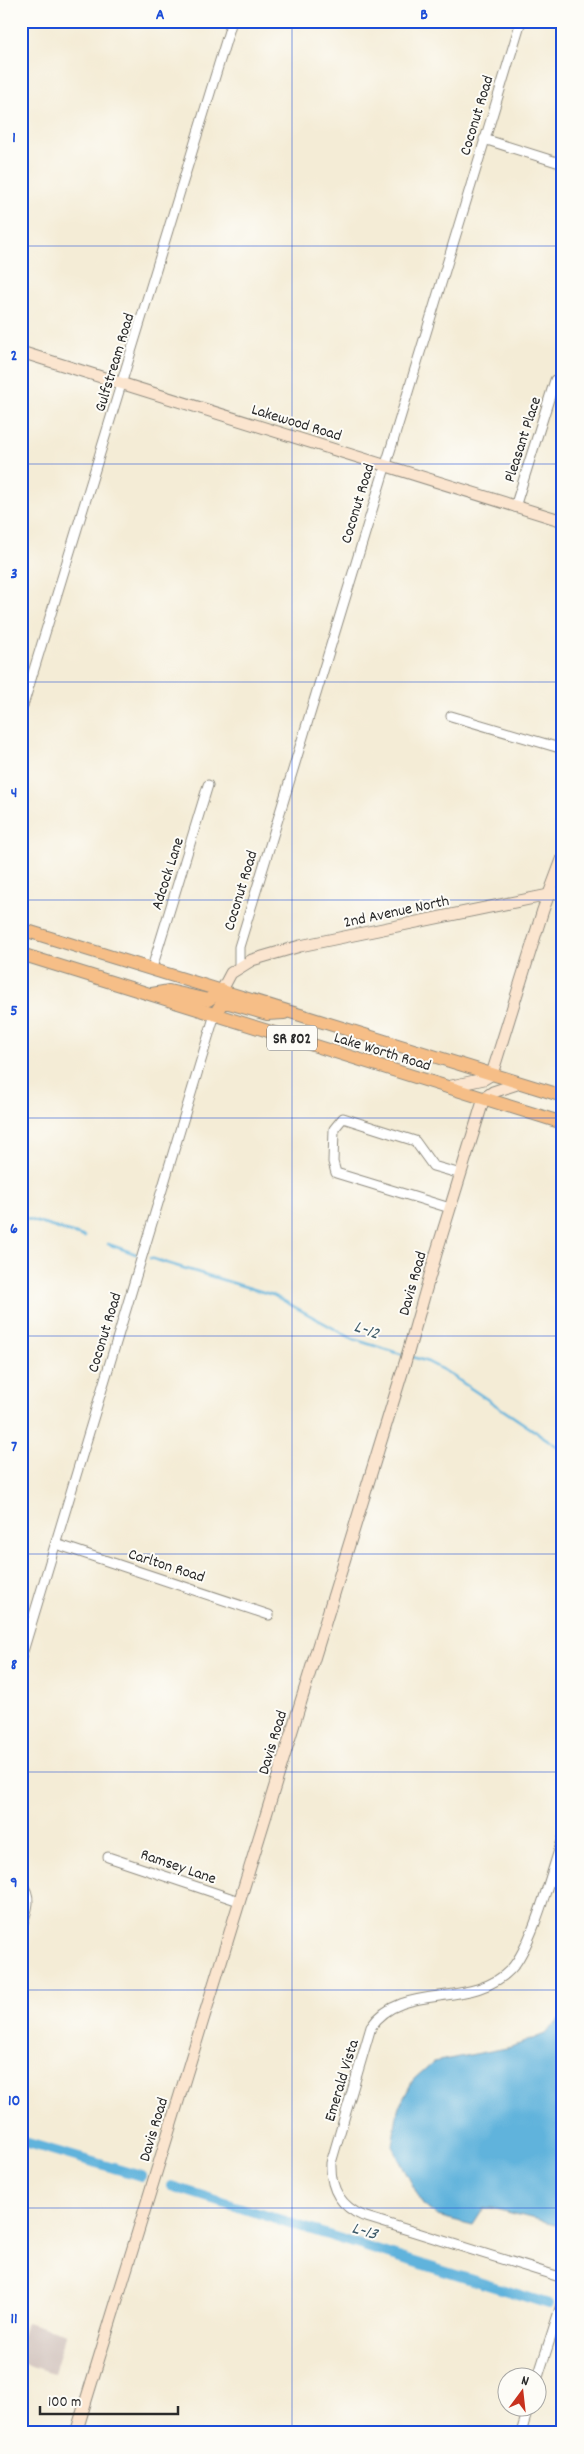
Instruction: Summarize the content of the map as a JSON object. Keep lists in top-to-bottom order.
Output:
{
  "streets": {
    "main road": ["SR 802", "Lake Worth Road"],
    "street": [
      "Coconut Road",
      "Gulfstream Road",
      "Lakewood Road",
      "Pleasant Place",
      "Adcock Lane",
      "2nd Avenue North",
      "Davis Road",
      "Carlton Road",
      "Ramsey Lane",
      "Emerald Vista"
    ]
  },
  "crossings": [
    ["Coconut Road", "Lakewood Road"],
    ["Coconut Road", "2nd Avenue North"],
    ["Coconut Road", "Lake Worth Road"],
    ["Coconut Road", "Carlton Road"],
    ["Gulfstream Road", "Lakewood Road"],
    ["Lakewood Road", "Pleasant Place"],
    ["Adcock Lane", "Lake Worth Road"],
    ["Lake Worth Road", "Davis Road"],
    ["Davis Road", "Ramsey Lane"]
  ],
  "water": ["L-12", "L-13"],
  "scale_bar": "100 m",
  "north": "top",
  "grid": {
    "columns": ["A", "B"],
    "rows": [
      "1",
      "2",
      "3",
      "4",
      "5",
      "6",
      "7",
      "8",
      "9",
      "10",
      "11"
    ]
  }
}
